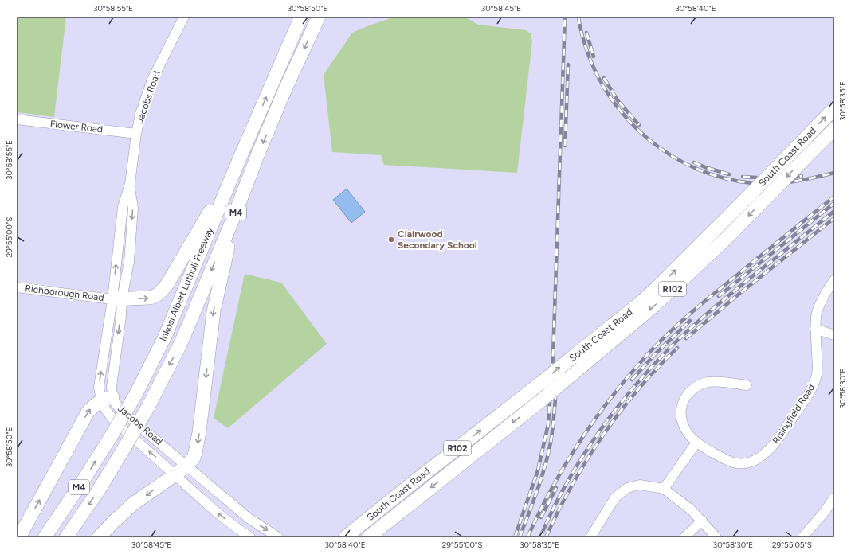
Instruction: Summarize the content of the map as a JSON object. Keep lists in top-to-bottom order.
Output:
{
  "streets": {
    "highway": [
      "South Coast Road",
      "M4",
      "Inkosi Albert Luthuli Freeway",
      "R102"
    ],
    "street": [
      "Jacobs Road",
      "Flower Road",
      "Richborough Road",
      "Risingfield Road"
    ]
  },
  "crossings": [
    ["Jacobs Road", "Flower Road"],
    ["Jacobs Road", "Richborough Road"]
  ],
  "places": ["Clairwood Secondary School"],
  "coordinates": [
    "30°58'55\"E",
    "30°58'50\"E",
    "30°58'45\"E",
    "30°58'40\"E",
    "30°58'35\"E",
    "29°55'00\"S",
    "30°58'30\"E",
    "29°55'05\"S"
  ]
}
